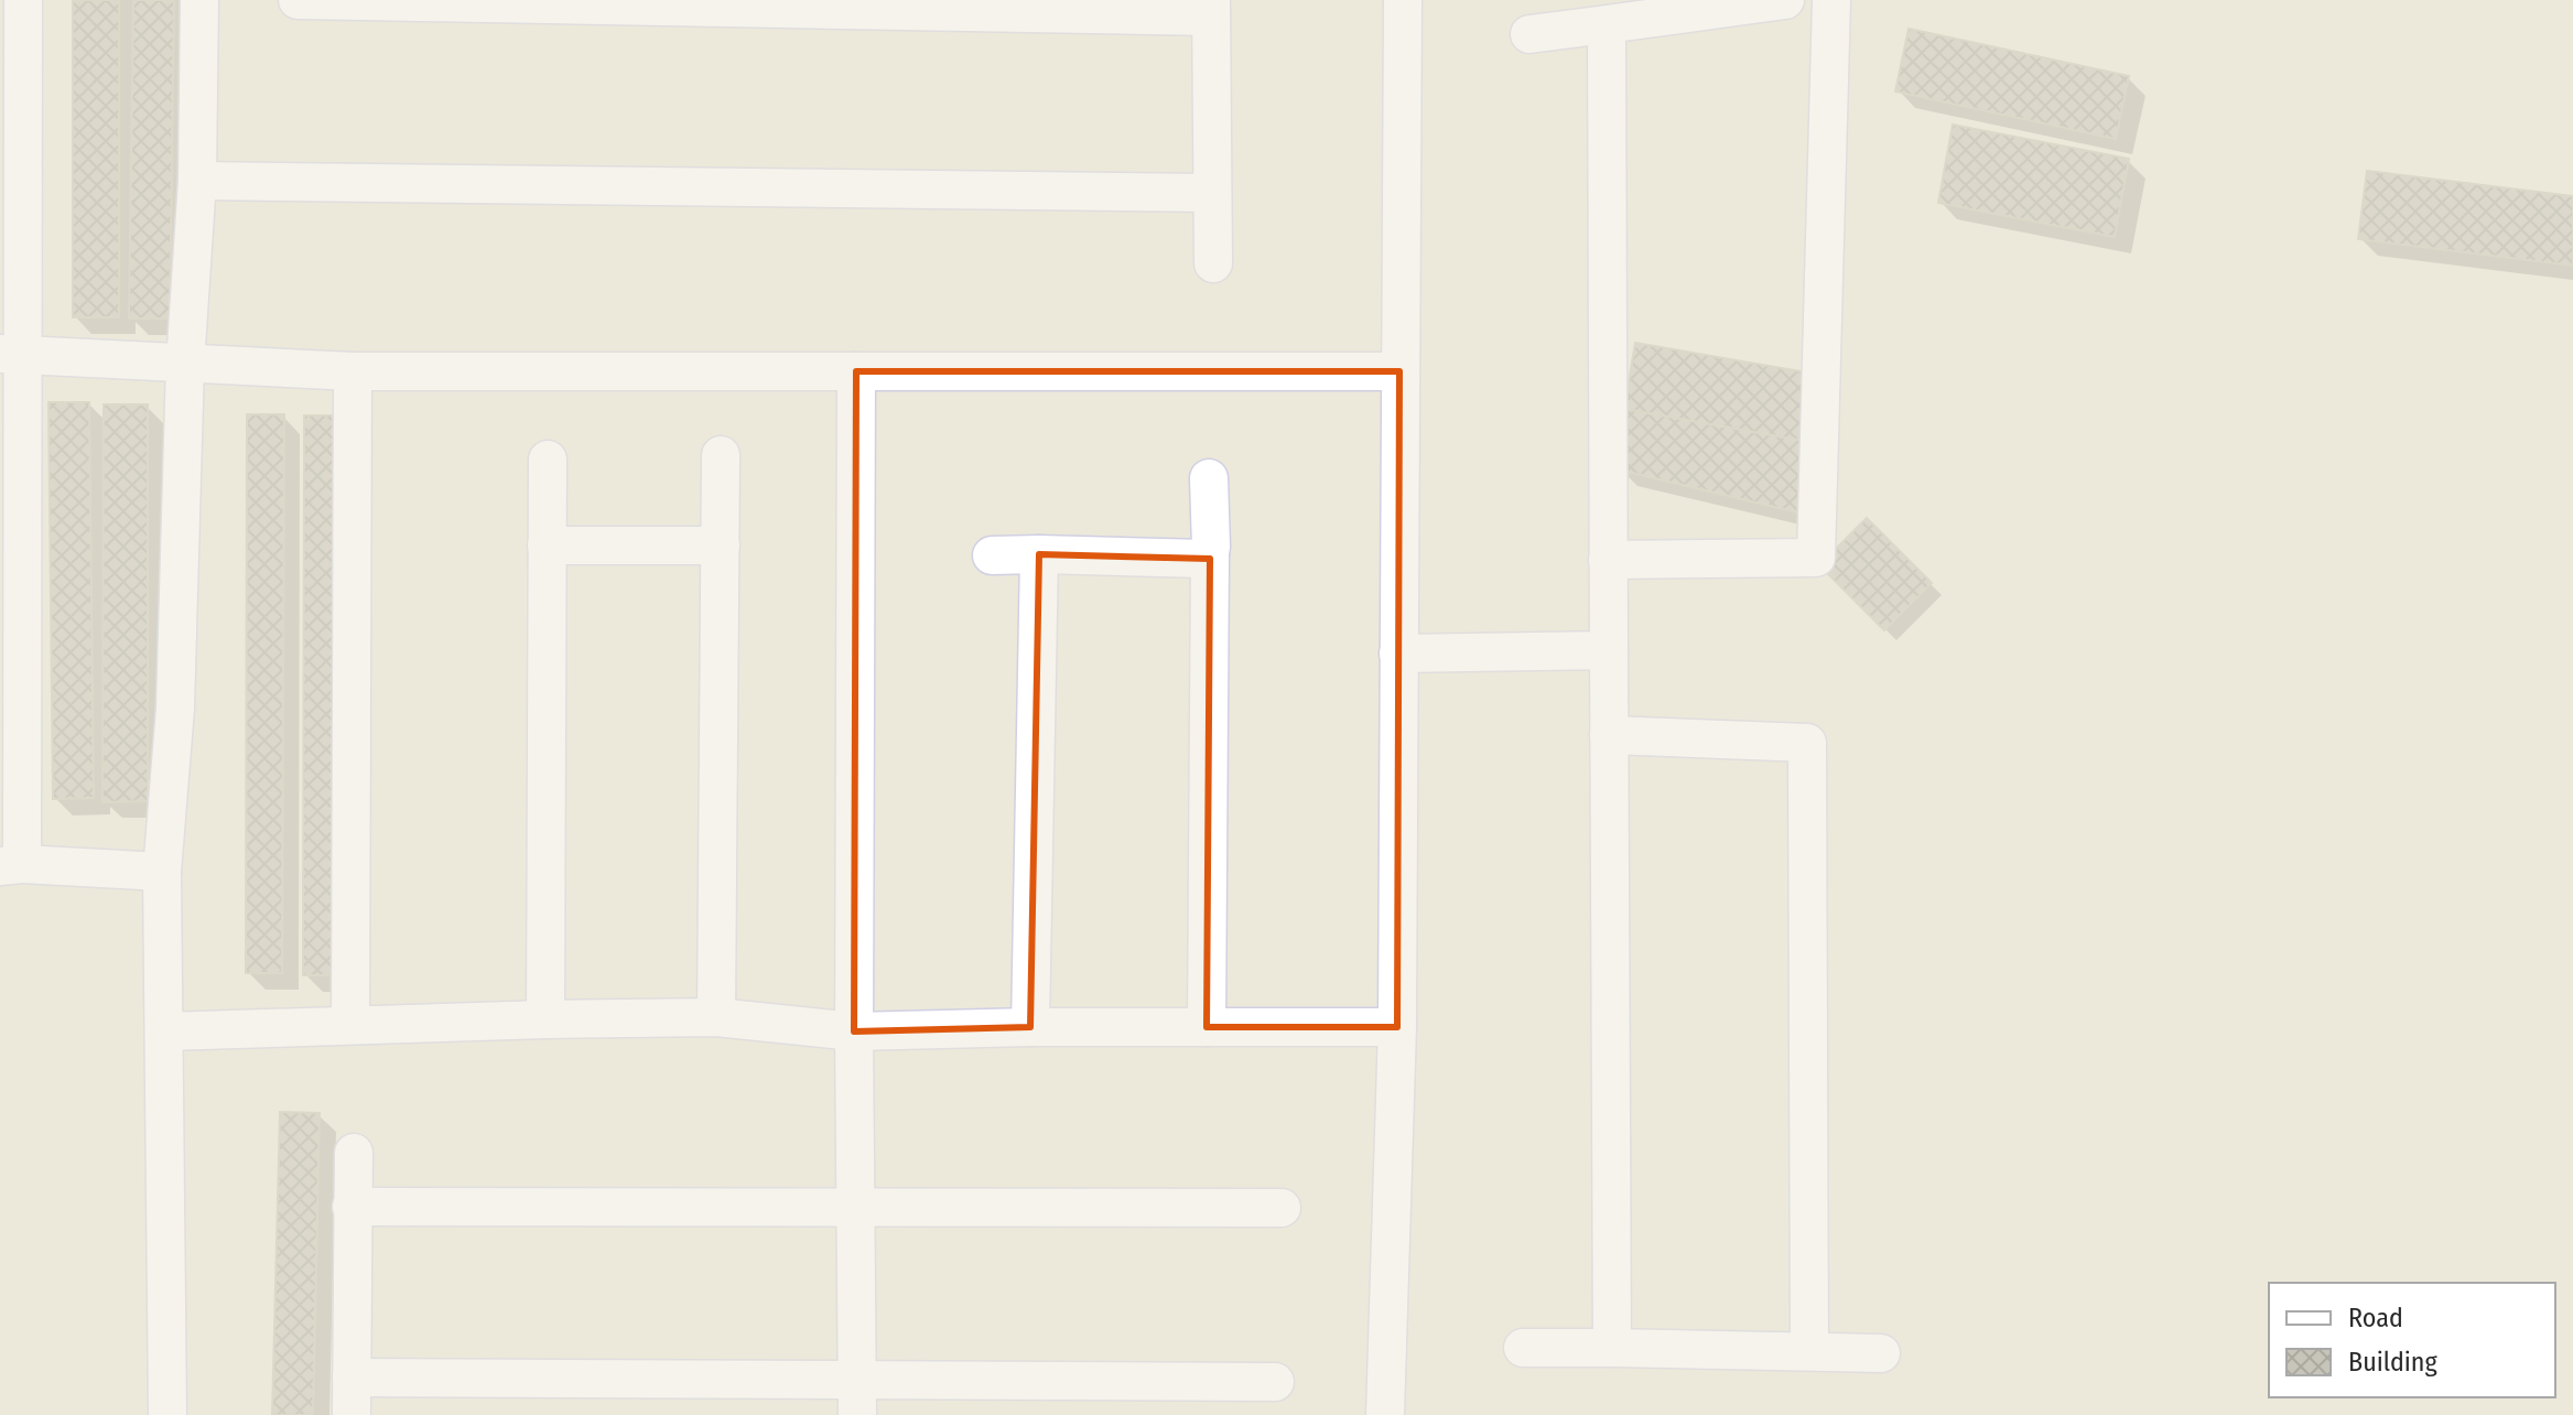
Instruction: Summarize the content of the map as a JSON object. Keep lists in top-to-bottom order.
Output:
{
  "legend": ["Road", "Building"]
}
